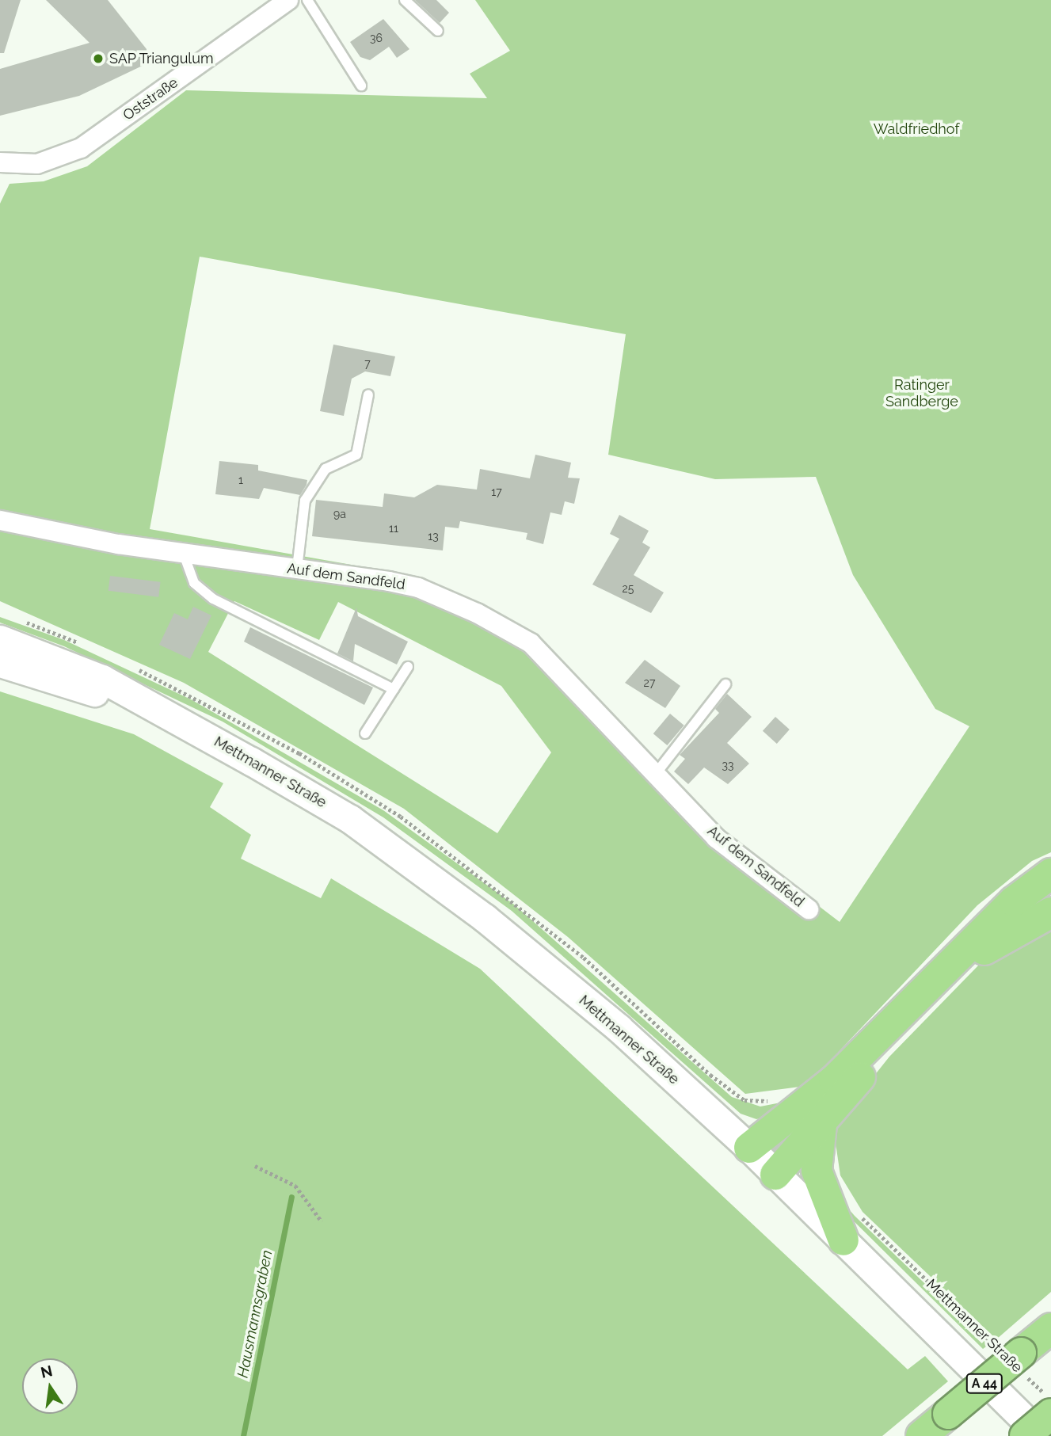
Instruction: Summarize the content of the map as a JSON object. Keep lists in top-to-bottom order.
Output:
{
  "streets": {
    "highway": ["A 44"],
    "main road": ["Mettmanner Straße"],
    "street": ["Oststraße", "Auf dem Sandfeld"]
  },
  "crossings": [
    ["Mettmanner Straße", "A 44"]
  ],
  "water": ["Hausmannsgraben"],
  "parks": ["Waldfriedhof", "Ratinger Sandberge"],
  "places": ["SAP Triangulum"],
  "house_numbers": [
    "36",
    "7",
    "1",
    "17",
    "9a",
    "11",
    "13",
    "25",
    "27",
    "33"
  ],
  "north": "top"
}
